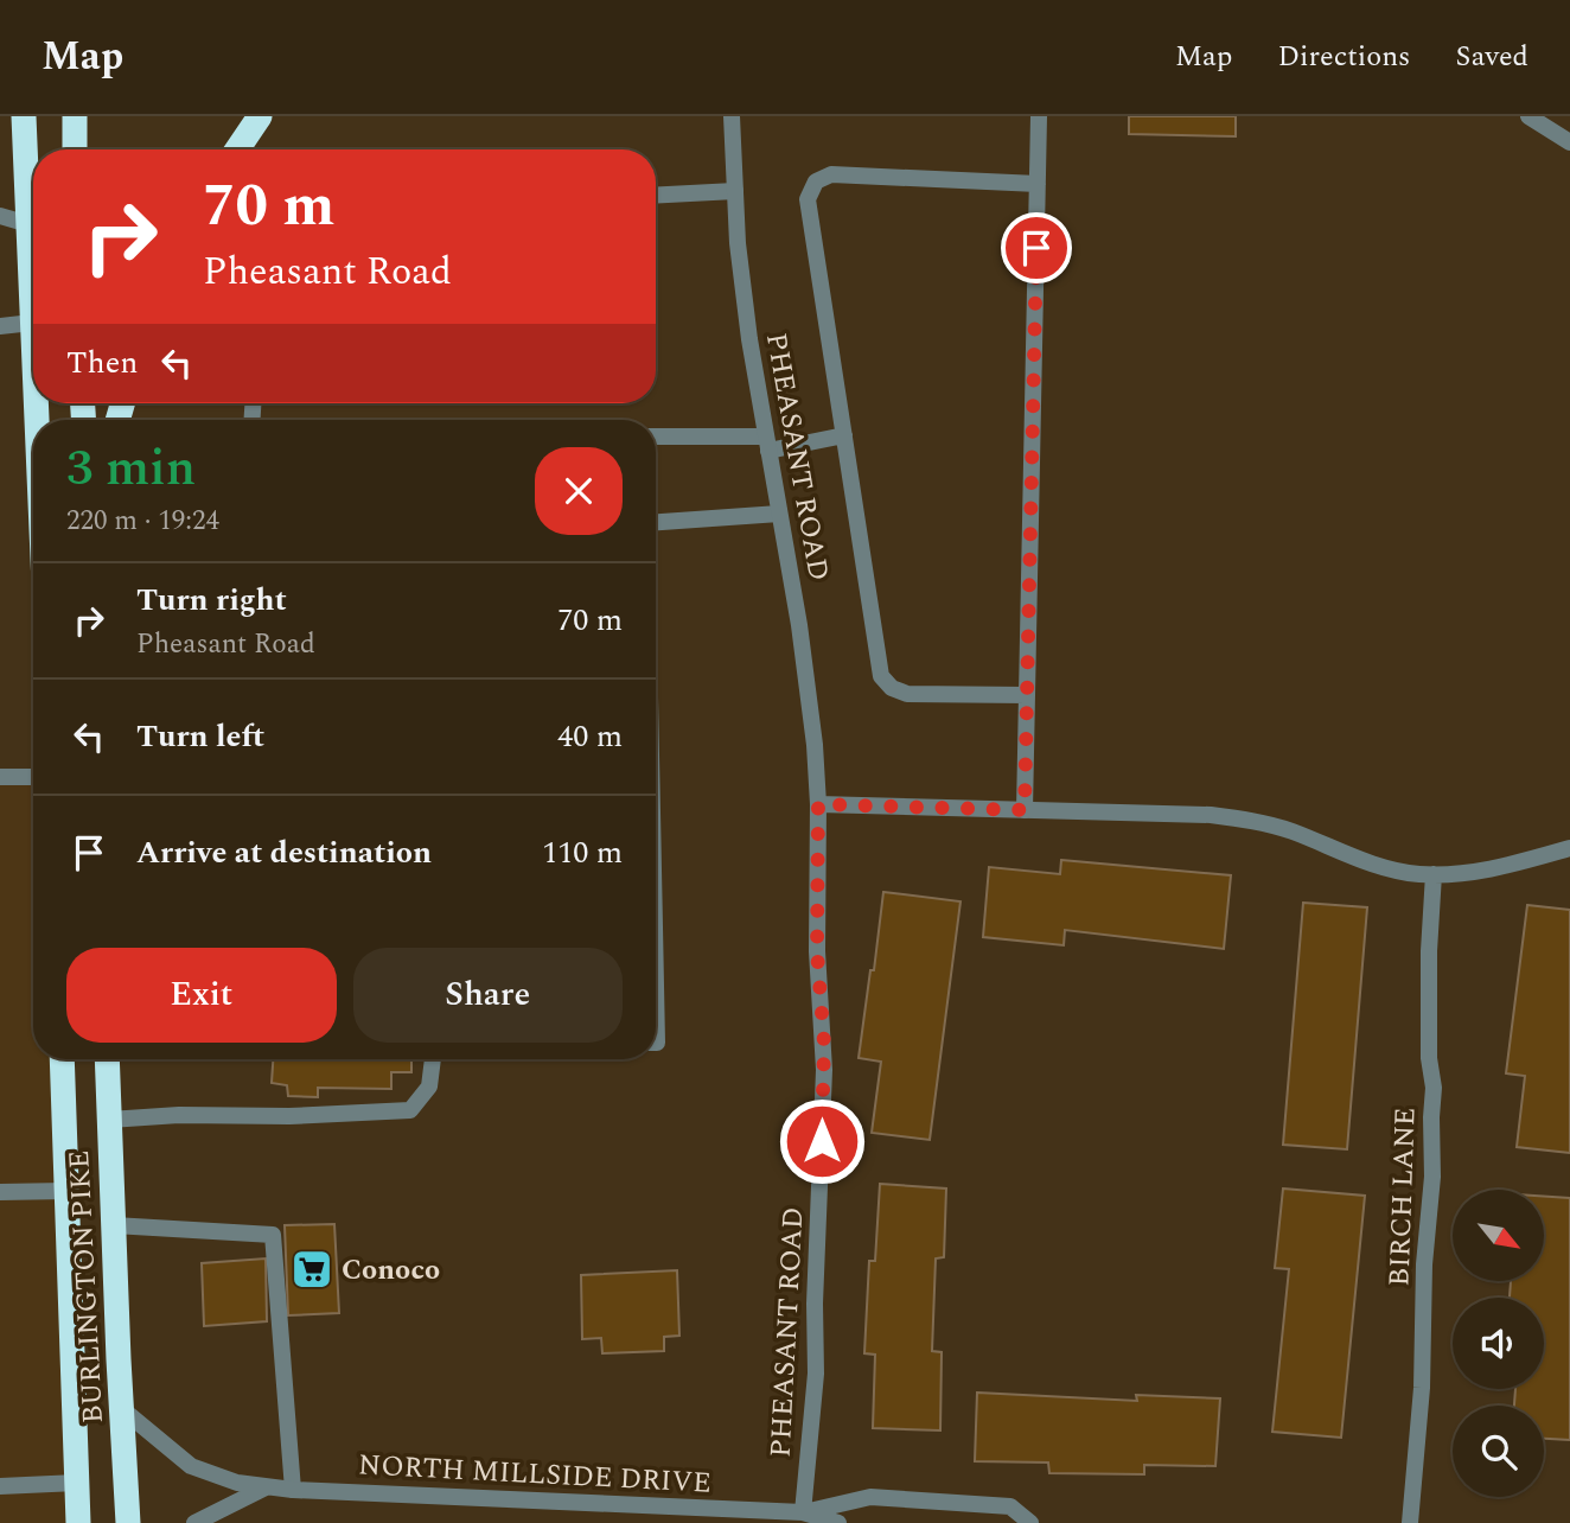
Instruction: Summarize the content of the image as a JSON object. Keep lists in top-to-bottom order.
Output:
{
  "streets": {
    "highway": ["BURLINGTON PIKE"],
    "street": ["PHEASANT ROAD", "BIRCH LANE", "NORTH MILLSIDE DRIVE"]
  },
  "crossings": [
    ["PHEASANT ROAD", "NORTH MILLSIDE DRIVE"],
    ["BURLINGTON PIKE", "NORTH MILLSIDE DRIVE"]
  ],
  "places": {
    "supermarket": ["Conoco"]
  },
  "north": "bottom right",
  "page": {
    "header": "Map",
    "nav": ["Map", "Directions", "Saved"],
    "turn": ["70 m", "Pheasant Road"],
    "then": "Then",
    "heading": ["3 min", "220 m · 19:24"],
    "list": [
      {
        "name": "Turn right",
        "note": "Pheasant Road",
        "value": "70 m"
      },
      {
        "name": "Turn left",
        "value": "40 m"
      },
      {
        "name": "Arrive at destination",
        "value": "110 m"
      }
    ],
    "buttons": ["Exit", "Share"]
  }
}
